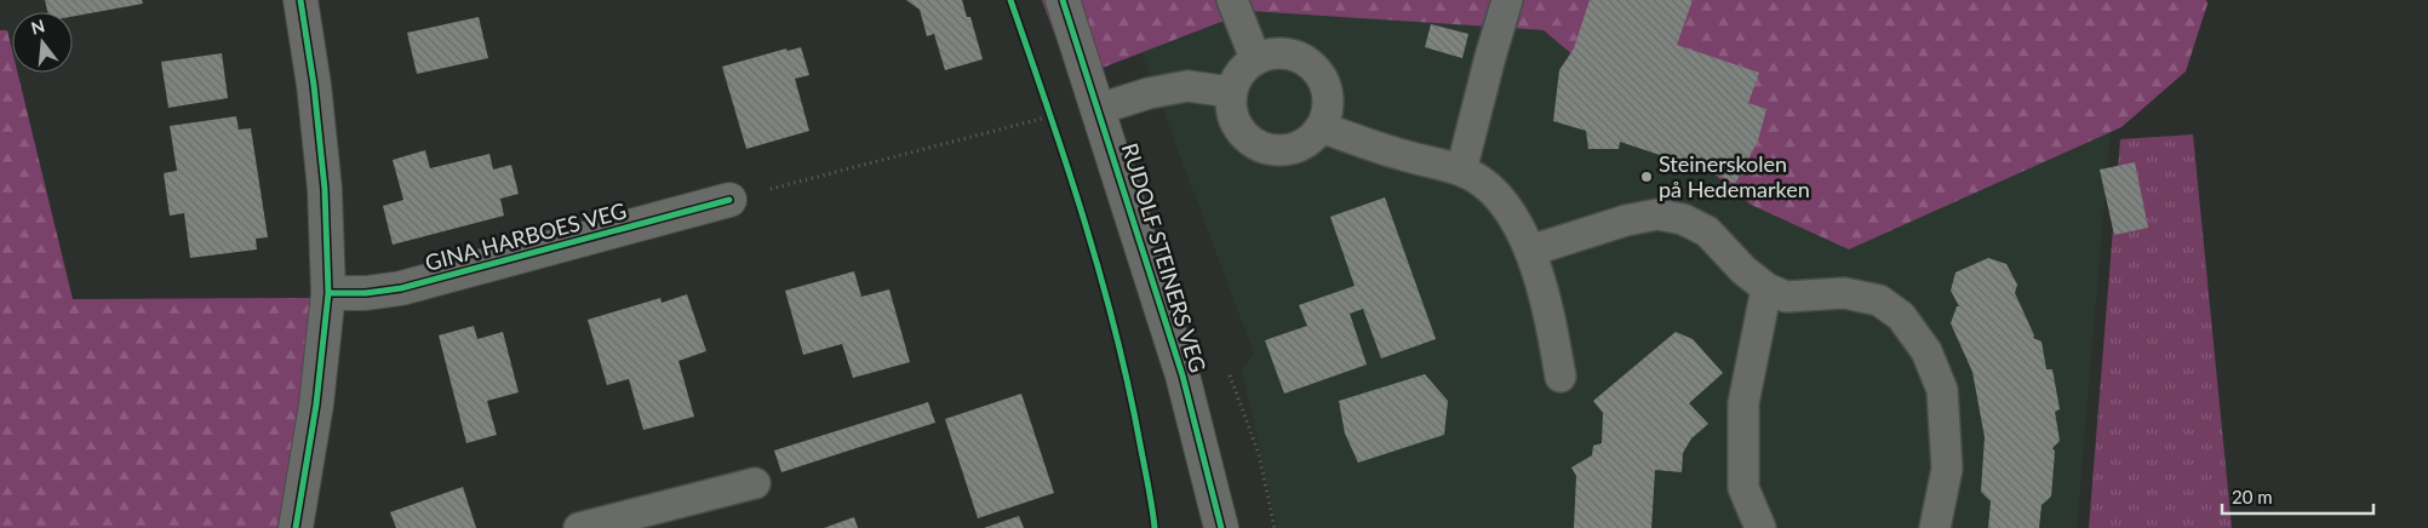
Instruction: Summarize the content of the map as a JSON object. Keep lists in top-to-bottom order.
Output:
{
  "streets": {
    "street": ["GINA HARBOES VEG", "RUDOLF STEINERS VEG"]
  },
  "places": ["Steinerskolen på Hedemarken"],
  "scale_bar": "20 m",
  "north": "top"
}
